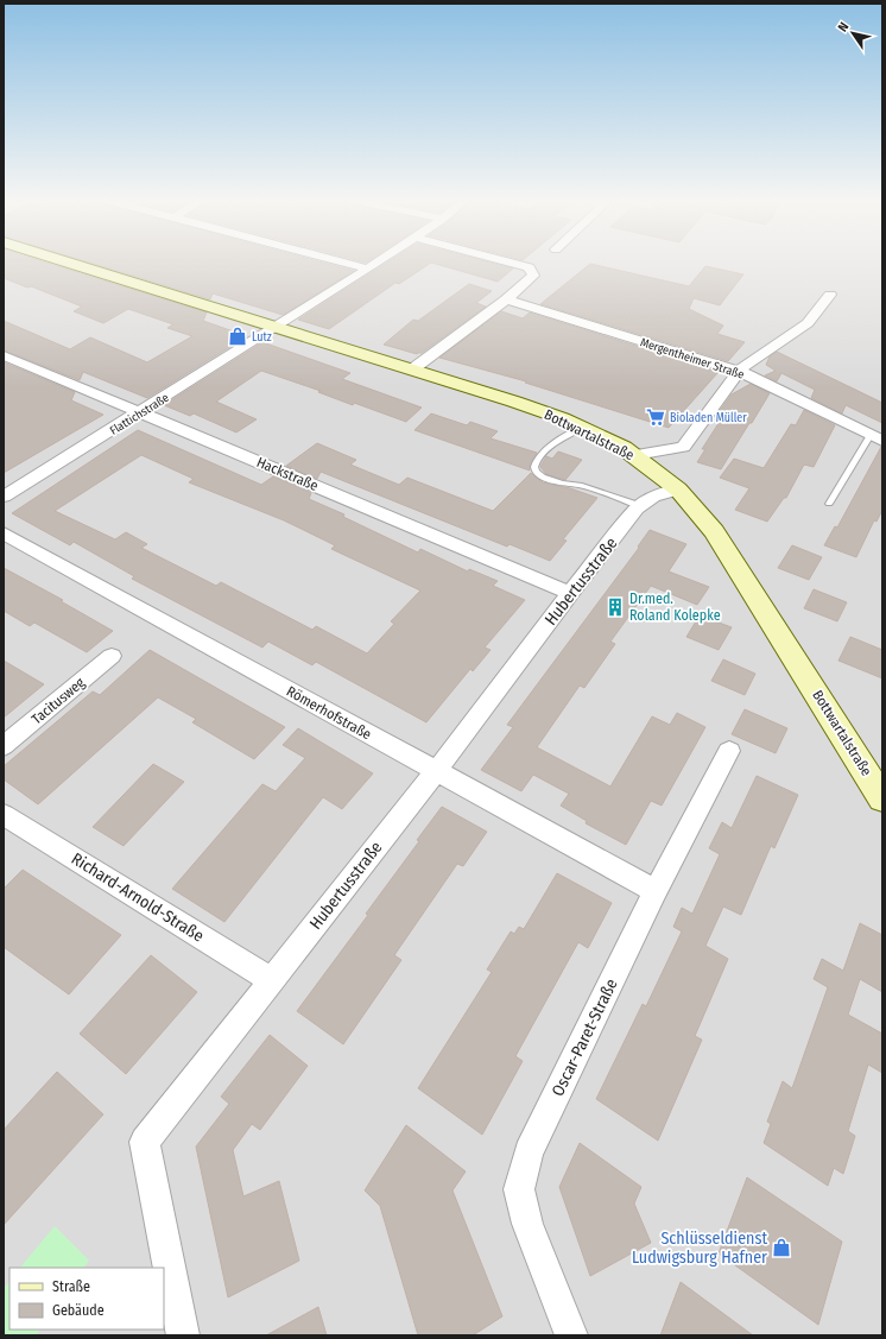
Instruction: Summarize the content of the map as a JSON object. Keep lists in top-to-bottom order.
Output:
{
  "streets": {
    "main road": ["Bottwartalstraße"],
    "street": [
      "Mergentheimer Straße",
      "Flattichstraße",
      "Hackstraße",
      "Hubertusstraße",
      "Tacitusweg",
      "Römerhofstraße",
      "Richard-Arnold-Straße",
      "Oscar-Paret-Straße"
    ]
  },
  "crossings": [
    ["Flattichstraße", "Bottwartalstraße"],
    ["Flattichstraße", "Hackstraße"],
    ["Bottwartalstraße", "Hubertusstraße"],
    ["Hackstraße", "Hubertusstraße"],
    ["Hubertusstraße", "Römerhofstraße"],
    ["Hubertusstraße", "Richard-Arnold-Straße"],
    ["Römerhofstraße", "Oscar-Paret-Straße"]
  ],
  "places": {
    "shop": ["Lutz", "Schlüsseldienst Ludwigsburg Hafner"],
    "supermarket": ["Bioladen Müller"],
    "building": ["Dr.med. Roland Kolepke"]
  },
  "legend": ["Straße", "Gebäude"],
  "north": "top left"
}
